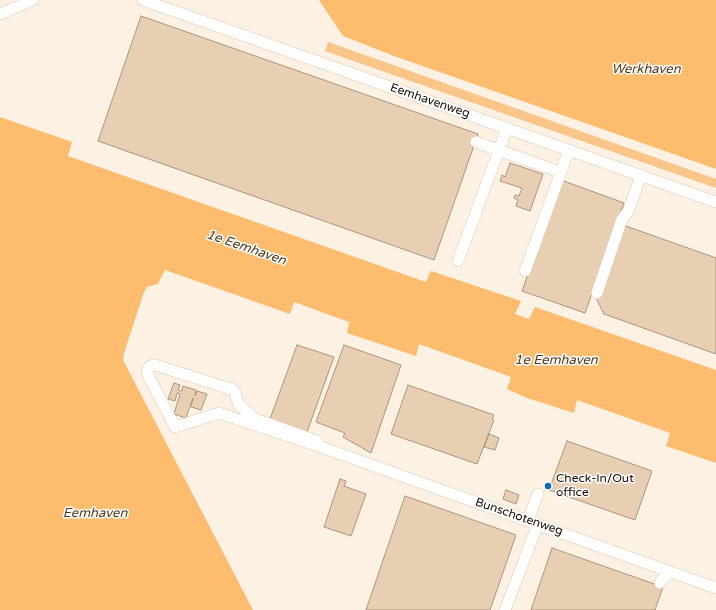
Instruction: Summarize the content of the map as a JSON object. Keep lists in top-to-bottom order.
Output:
{
  "streets": {
    "street": ["Eemhavenweg", "Bunschotenweg"]
  },
  "water": ["Werkhaven", "1e Eemhaven", "Eemhaven"],
  "places": ["Check-In/Out office"]
}
